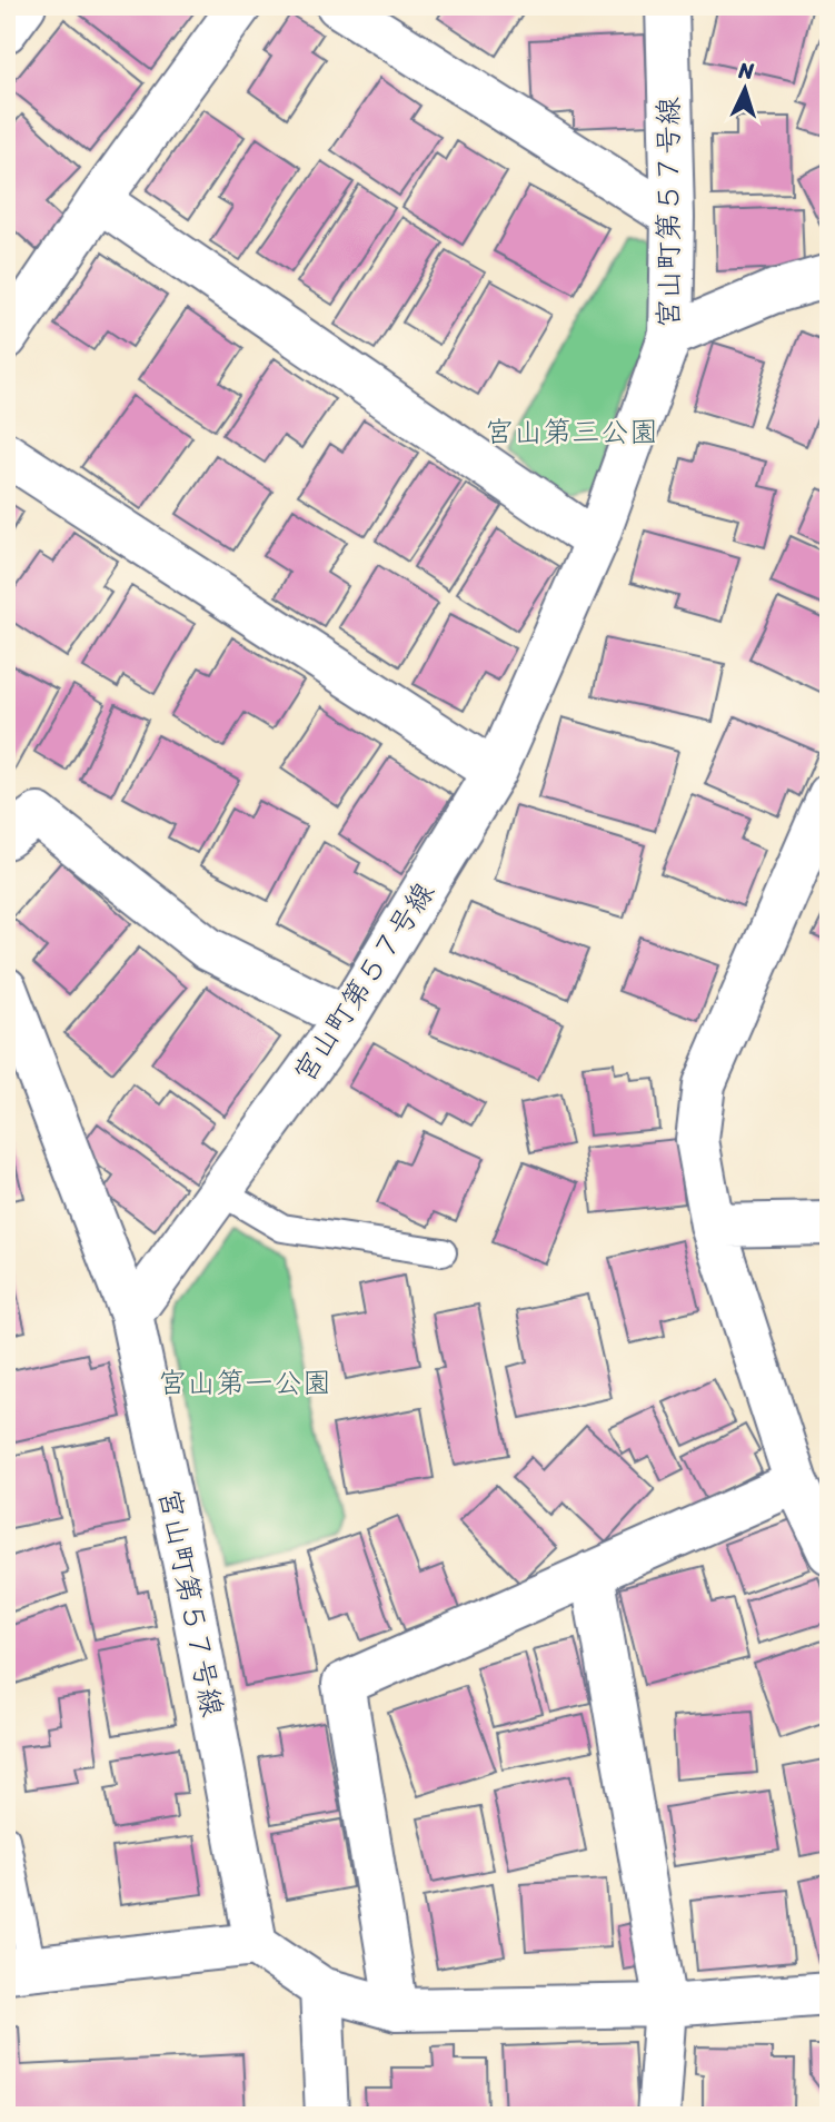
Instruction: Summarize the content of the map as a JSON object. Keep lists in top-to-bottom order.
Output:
{
  "streets": {
    "street": ["宮山町第５７号線"]
  },
  "parks": ["宮山第三公園", "宮山第一公園"],
  "north": "top"
}
